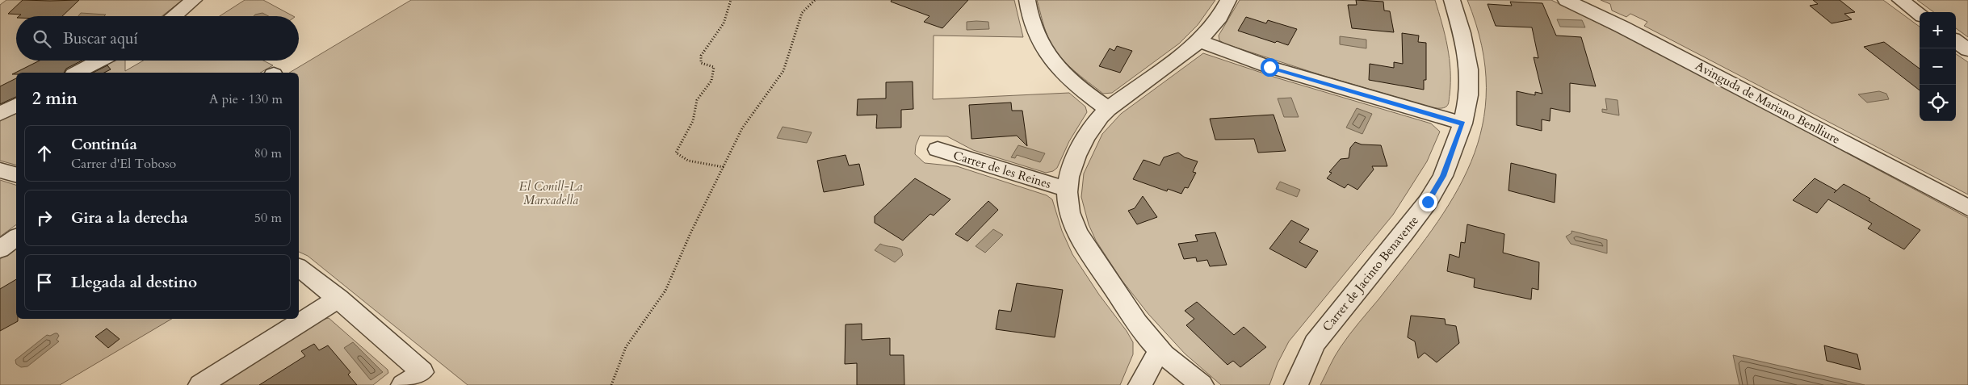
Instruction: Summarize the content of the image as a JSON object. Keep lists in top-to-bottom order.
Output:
{
  "streets": {
    "street": ["Avinguda de Mariano Benlliure", "Carrer de les Reines", "Carrer de Jacinto Benavente"]
  },
  "parks": ["El Conill-La Marxadella"],
  "page": {
    "map_buttons": ["+", "−"],
    "search": "Buscar aquí",
    "heading": ["2 min", "A pie · 130 m"],
    "list": [
      ["Continúa", "Carrer d'El Toboso", "80 m"],
      ["Gira a la derecha", "50 m"],
      "Llegada al destino"
    ]
  }
}
